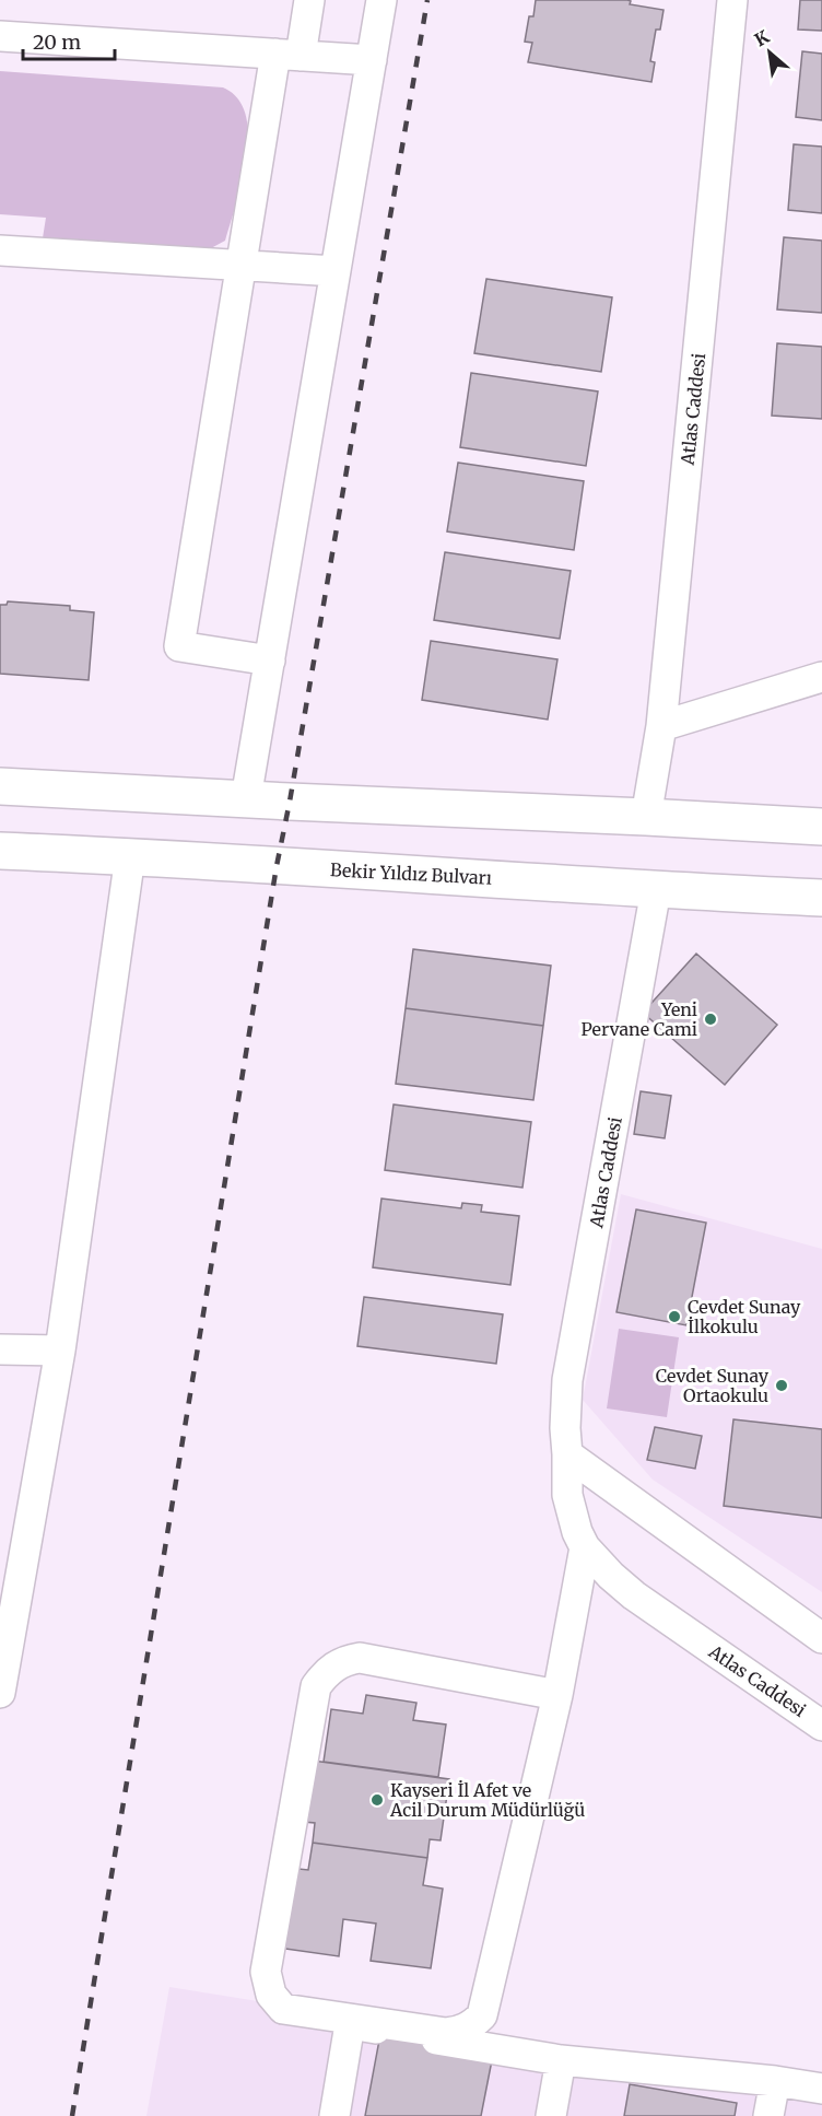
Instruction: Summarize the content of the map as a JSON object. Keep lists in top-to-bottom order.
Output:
{
  "streets": {
    "main road": ["Bekir Yıldız Bulvarı"],
    "street": ["Atlas Caddesi"]
  },
  "crossings": [
    ["Atlas Caddesi", "Bekir Yıldız Bulvarı"]
  ],
  "places": [
    "Yeni Pervane Cami",
    "Cevdet Sunay İlkokulu",
    "Cevdet Sunay Ortaokulu",
    "Kayseri İl Afet ve Acil Durum Müdürlüğü"
  ],
  "scale_bar": "20 m",
  "north": "top left"
}
